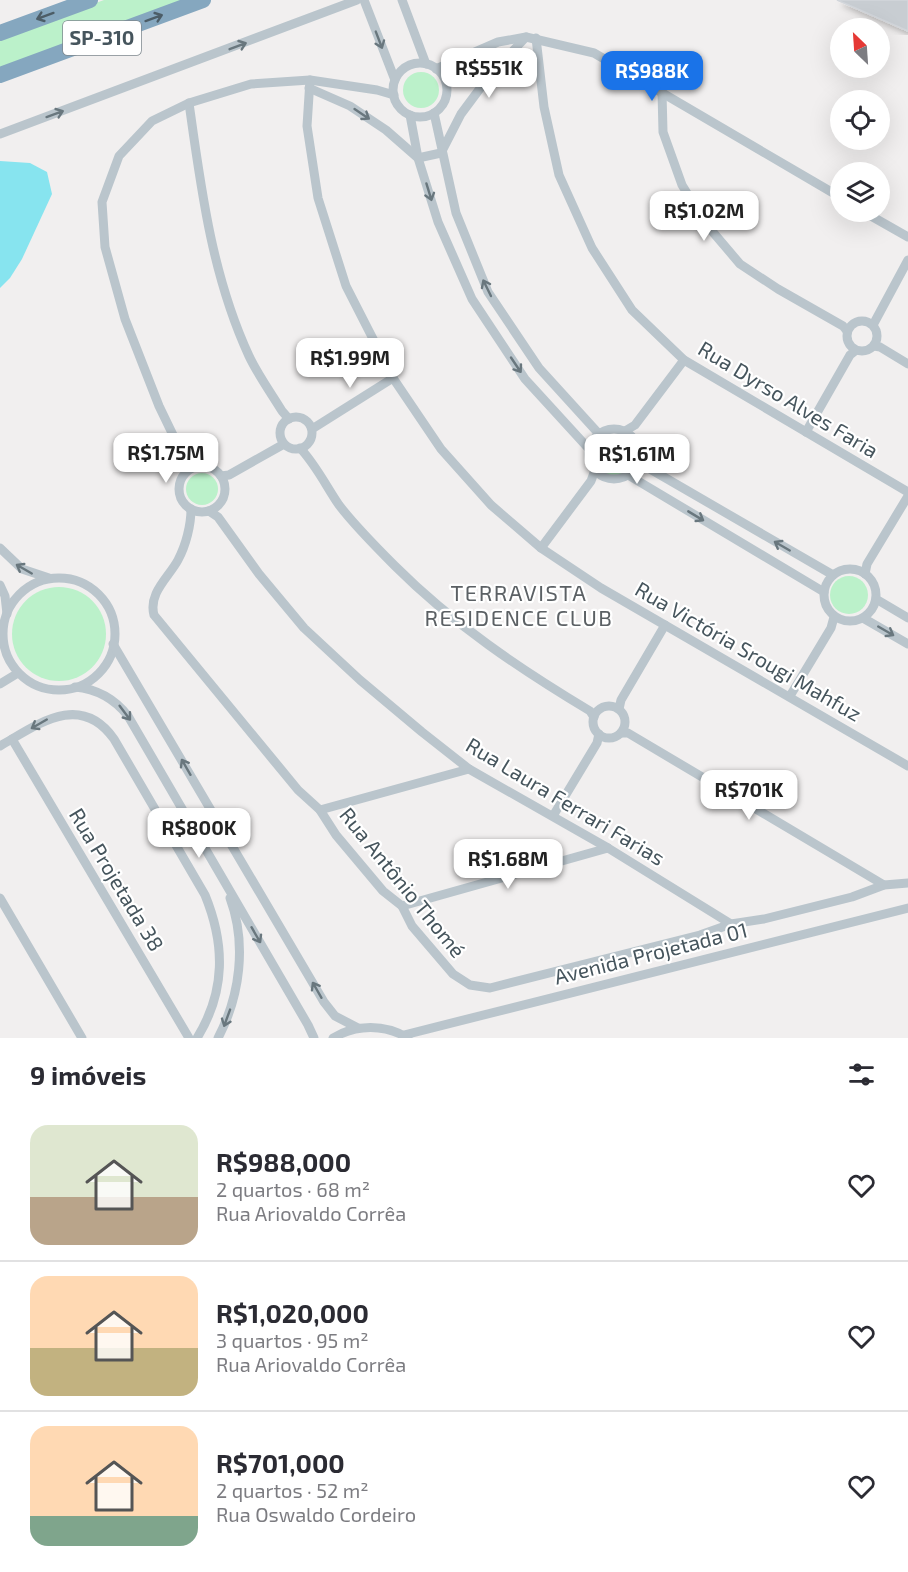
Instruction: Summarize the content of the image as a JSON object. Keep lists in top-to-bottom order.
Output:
{
  "streets": {
    "highway": ["SP-310"],
    "street": [
      "Rua Dyrso Alves Faria",
      "Rua Victória Srougi Mahfuz",
      "Rua Laura Ferrari Farias",
      "Rua Projetada 38",
      "Rua Antônio Thomé",
      "Avenida Projetada 01"
    ]
  },
  "crossings": [
    ["Rua Laura Ferrari Farias", "Rua Antônio Thomé"]
  ],
  "districts": ["TERRAVISTA RESIDENCE CLUB"],
  "north": "top left",
  "page": {
    "price": [
      "R$551K",
      "R$988K",
      "R$1.02M",
      "R$1.99M",
      "R$1.75M",
      "R$1.61M",
      "R$701K",
      "R$800K",
      "R$1.68M"
    ],
    "heading": "9 imóveis",
    "list": [
      {
        "name": "R$988,000",
        "note": "2 quartos · 68 m² · Rua Ariovaldo Corrêa"
      },
      {
        "name": "R$1,020,000",
        "note": "3 quartos · 95 m² · Rua Ariovaldo Corrêa"
      },
      {
        "name": "R$701,000",
        "note": "2 quartos · 52 m² · Rua Oswaldo Cordeiro"
      }
    ]
  }
}
